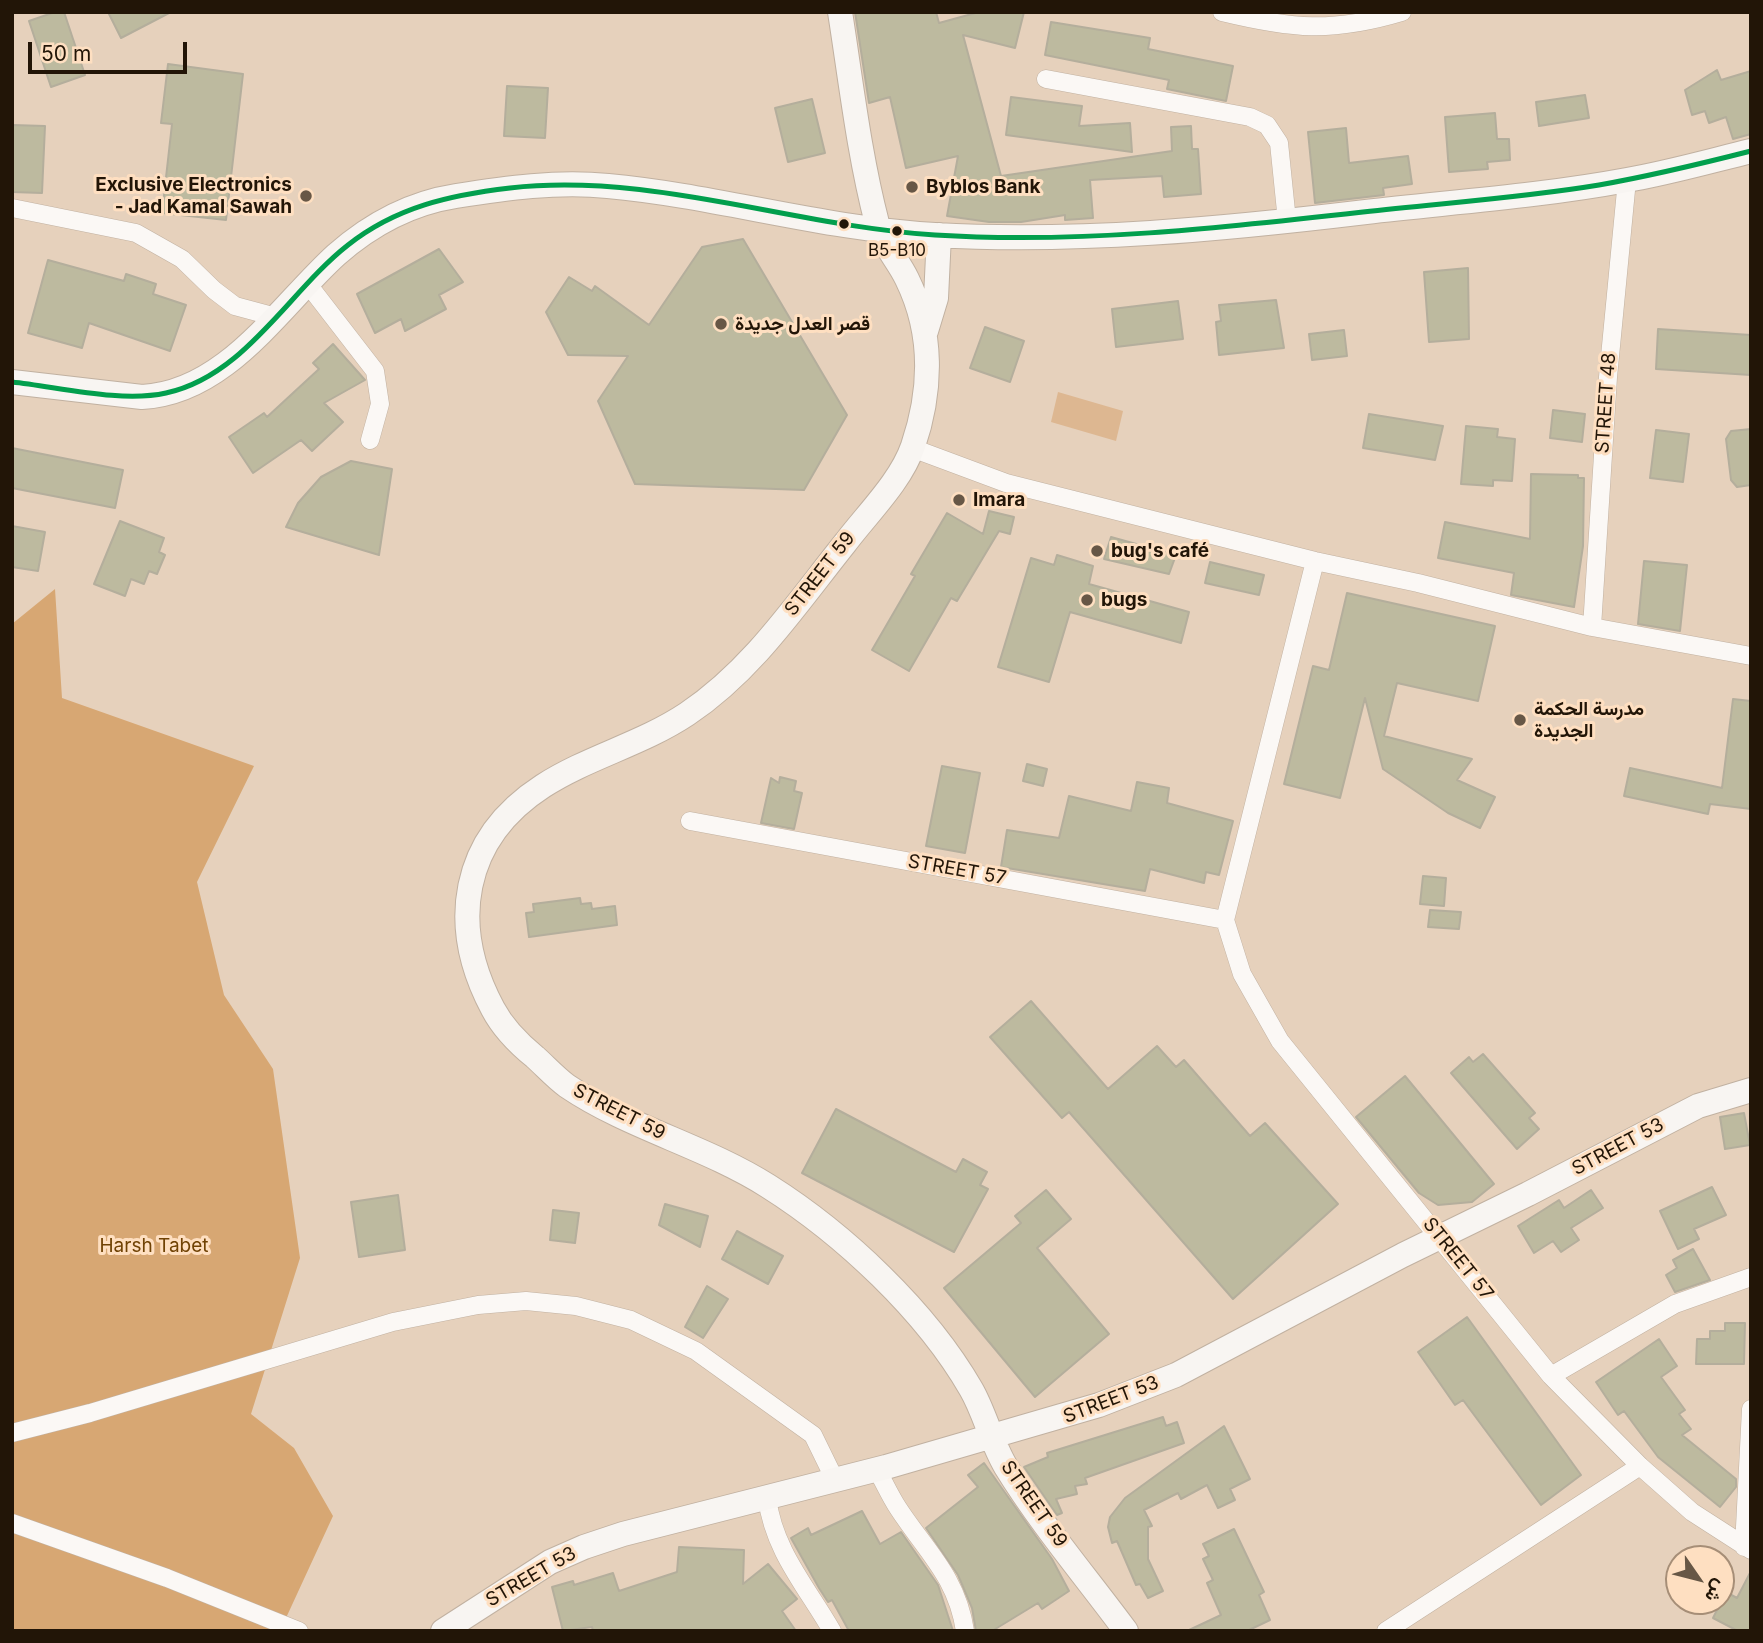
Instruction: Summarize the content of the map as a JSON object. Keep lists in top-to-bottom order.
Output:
{
  "streets": {
    "street": [
      "STREET 48",
      "STREET 59",
      "STREET 57",
      "STREET 53"
    ]
  },
  "crossings": [
    ["STREET 59", "STREET 53"],
    ["STREET 57", "STREET 53"]
  ],
  "parks": ["Harsh Tabet"],
  "places": [
    "Byblos Bank",
    "Exclusive Electronics - Jad Kamal Sawah",
    "B5-B10",
    "قصر العدل جديدة",
    "Imara",
    "bug's café",
    "bugs",
    "مدرسة الحكمة الجديدة"
  ],
  "scale_bar": "50 m",
  "north": "bottom right"
}
